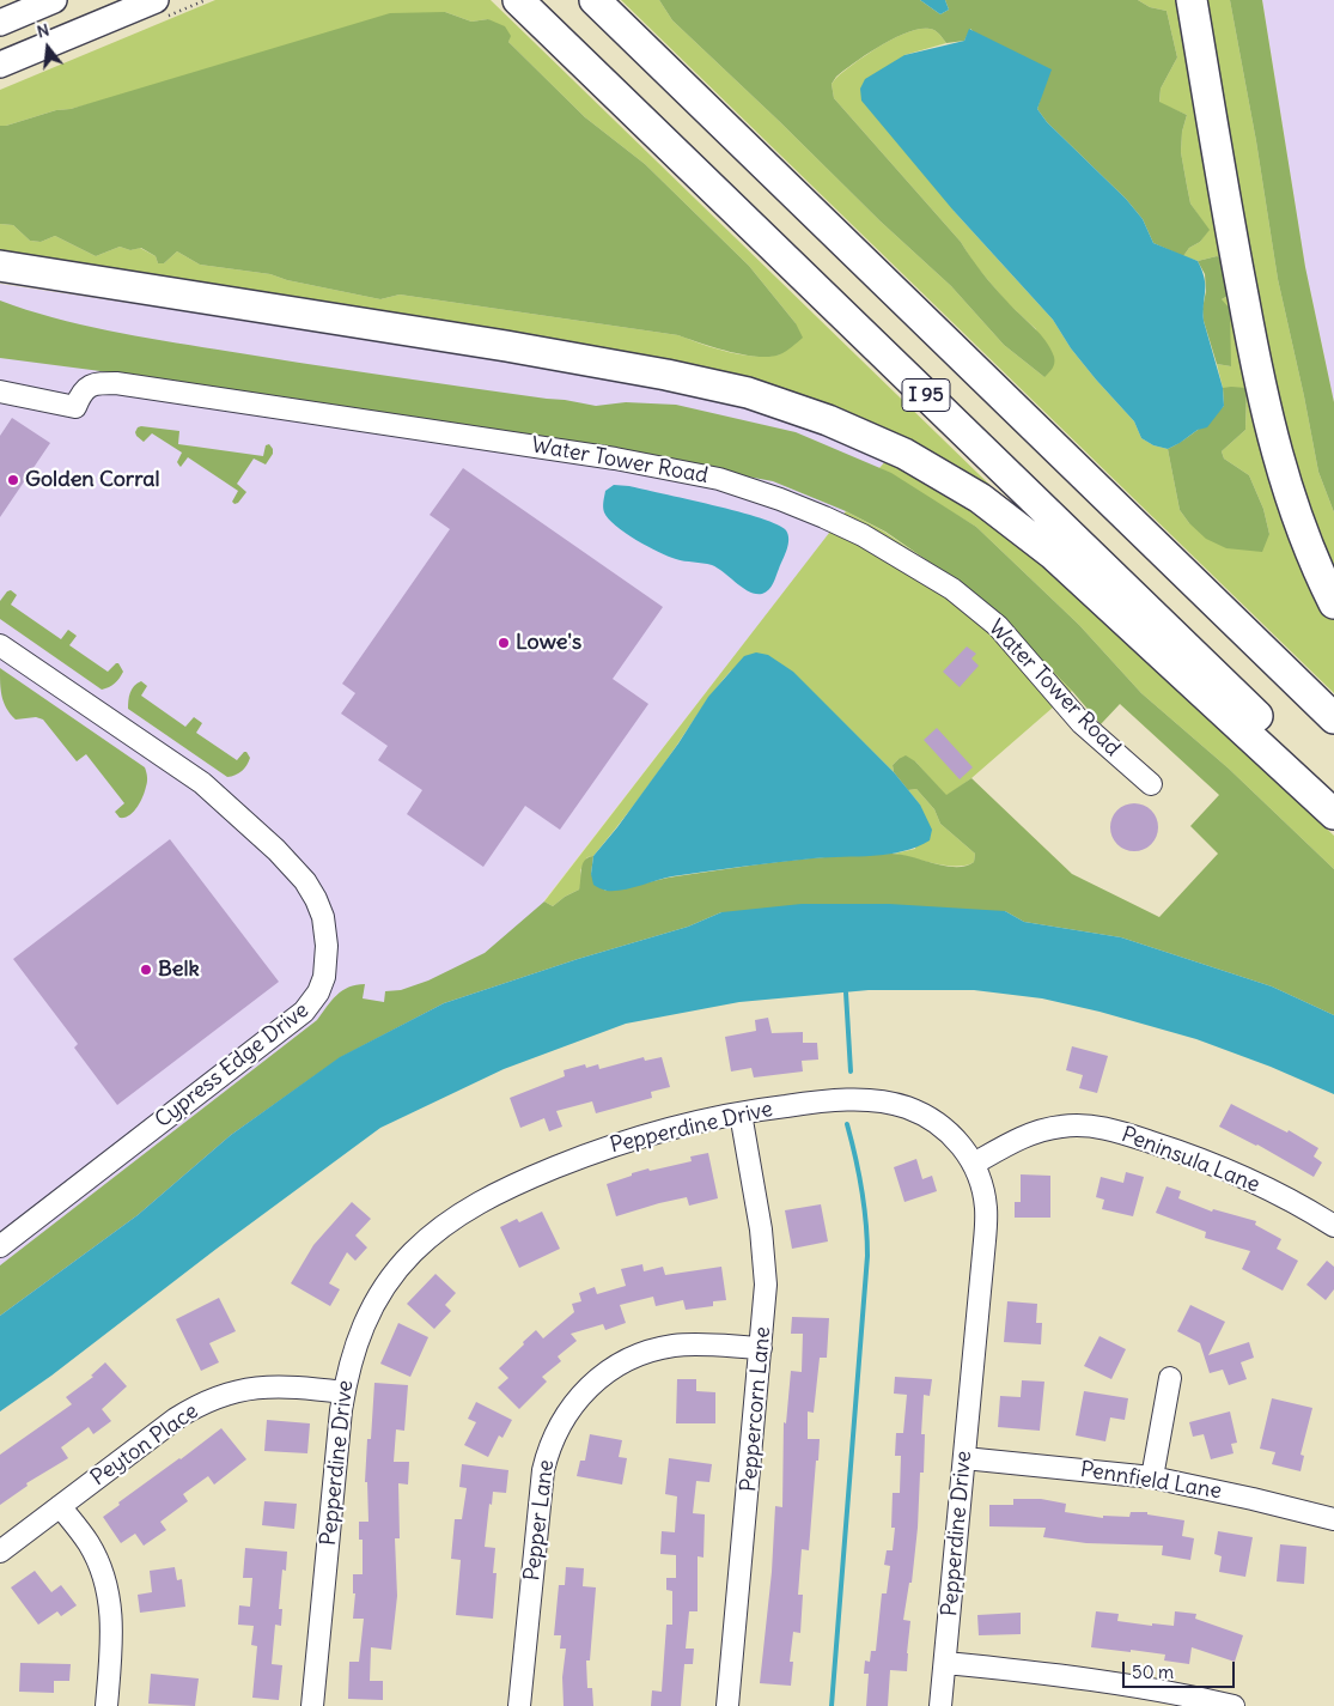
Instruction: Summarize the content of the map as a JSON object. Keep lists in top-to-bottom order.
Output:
{
  "streets": {
    "highway": ["I 95"],
    "street": [
      "Water Tower Road",
      "Cypress Edge Drive",
      "Pepperdine Drive",
      "Peninsula Lane",
      "Peppercorn Lane",
      "Peyton Place",
      "Pennfield Lane",
      "Pepper Lane"
    ]
  },
  "crossings": [
    ["Pepperdine Drive", "Peninsula Lane"],
    ["Pepperdine Drive", "Peppercorn Lane"],
    ["Pepperdine Drive", "Peyton Place"],
    ["Pepperdine Drive", "Pennfield Lane"],
    ["Peppercorn Lane", "Pepper Lane"]
  ],
  "places": ["Golden Corral", "Lowe's", "Belk"],
  "scale_bar": "50 m",
  "north": "top"
}
